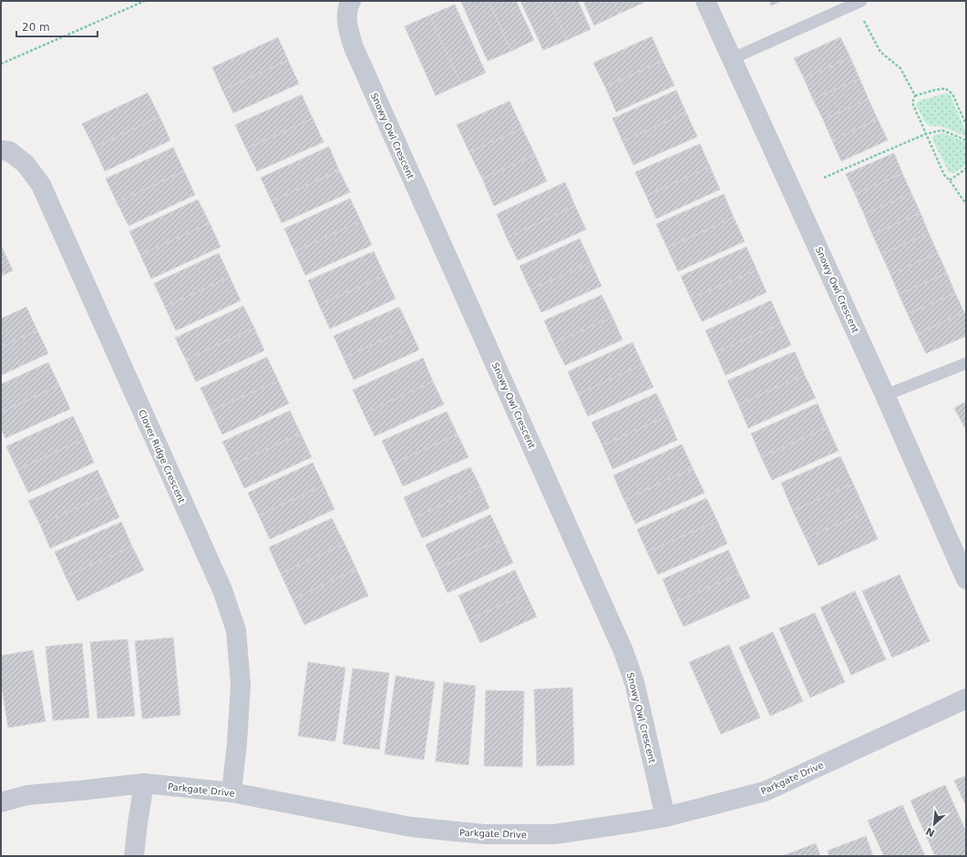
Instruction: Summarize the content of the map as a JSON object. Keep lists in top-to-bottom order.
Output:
{
  "streets": {
    "street": ["Snowy Owl Crescent", "Clover Ridge Crescent", "Parkgate Drive"]
  },
  "crossings": [
    ["Snowy Owl Crescent", "Parkgate Drive"],
    ["Clover Ridge Crescent", "Parkgate Drive"]
  ],
  "scale_bar": "20 m",
  "north": "bottom left"
}
